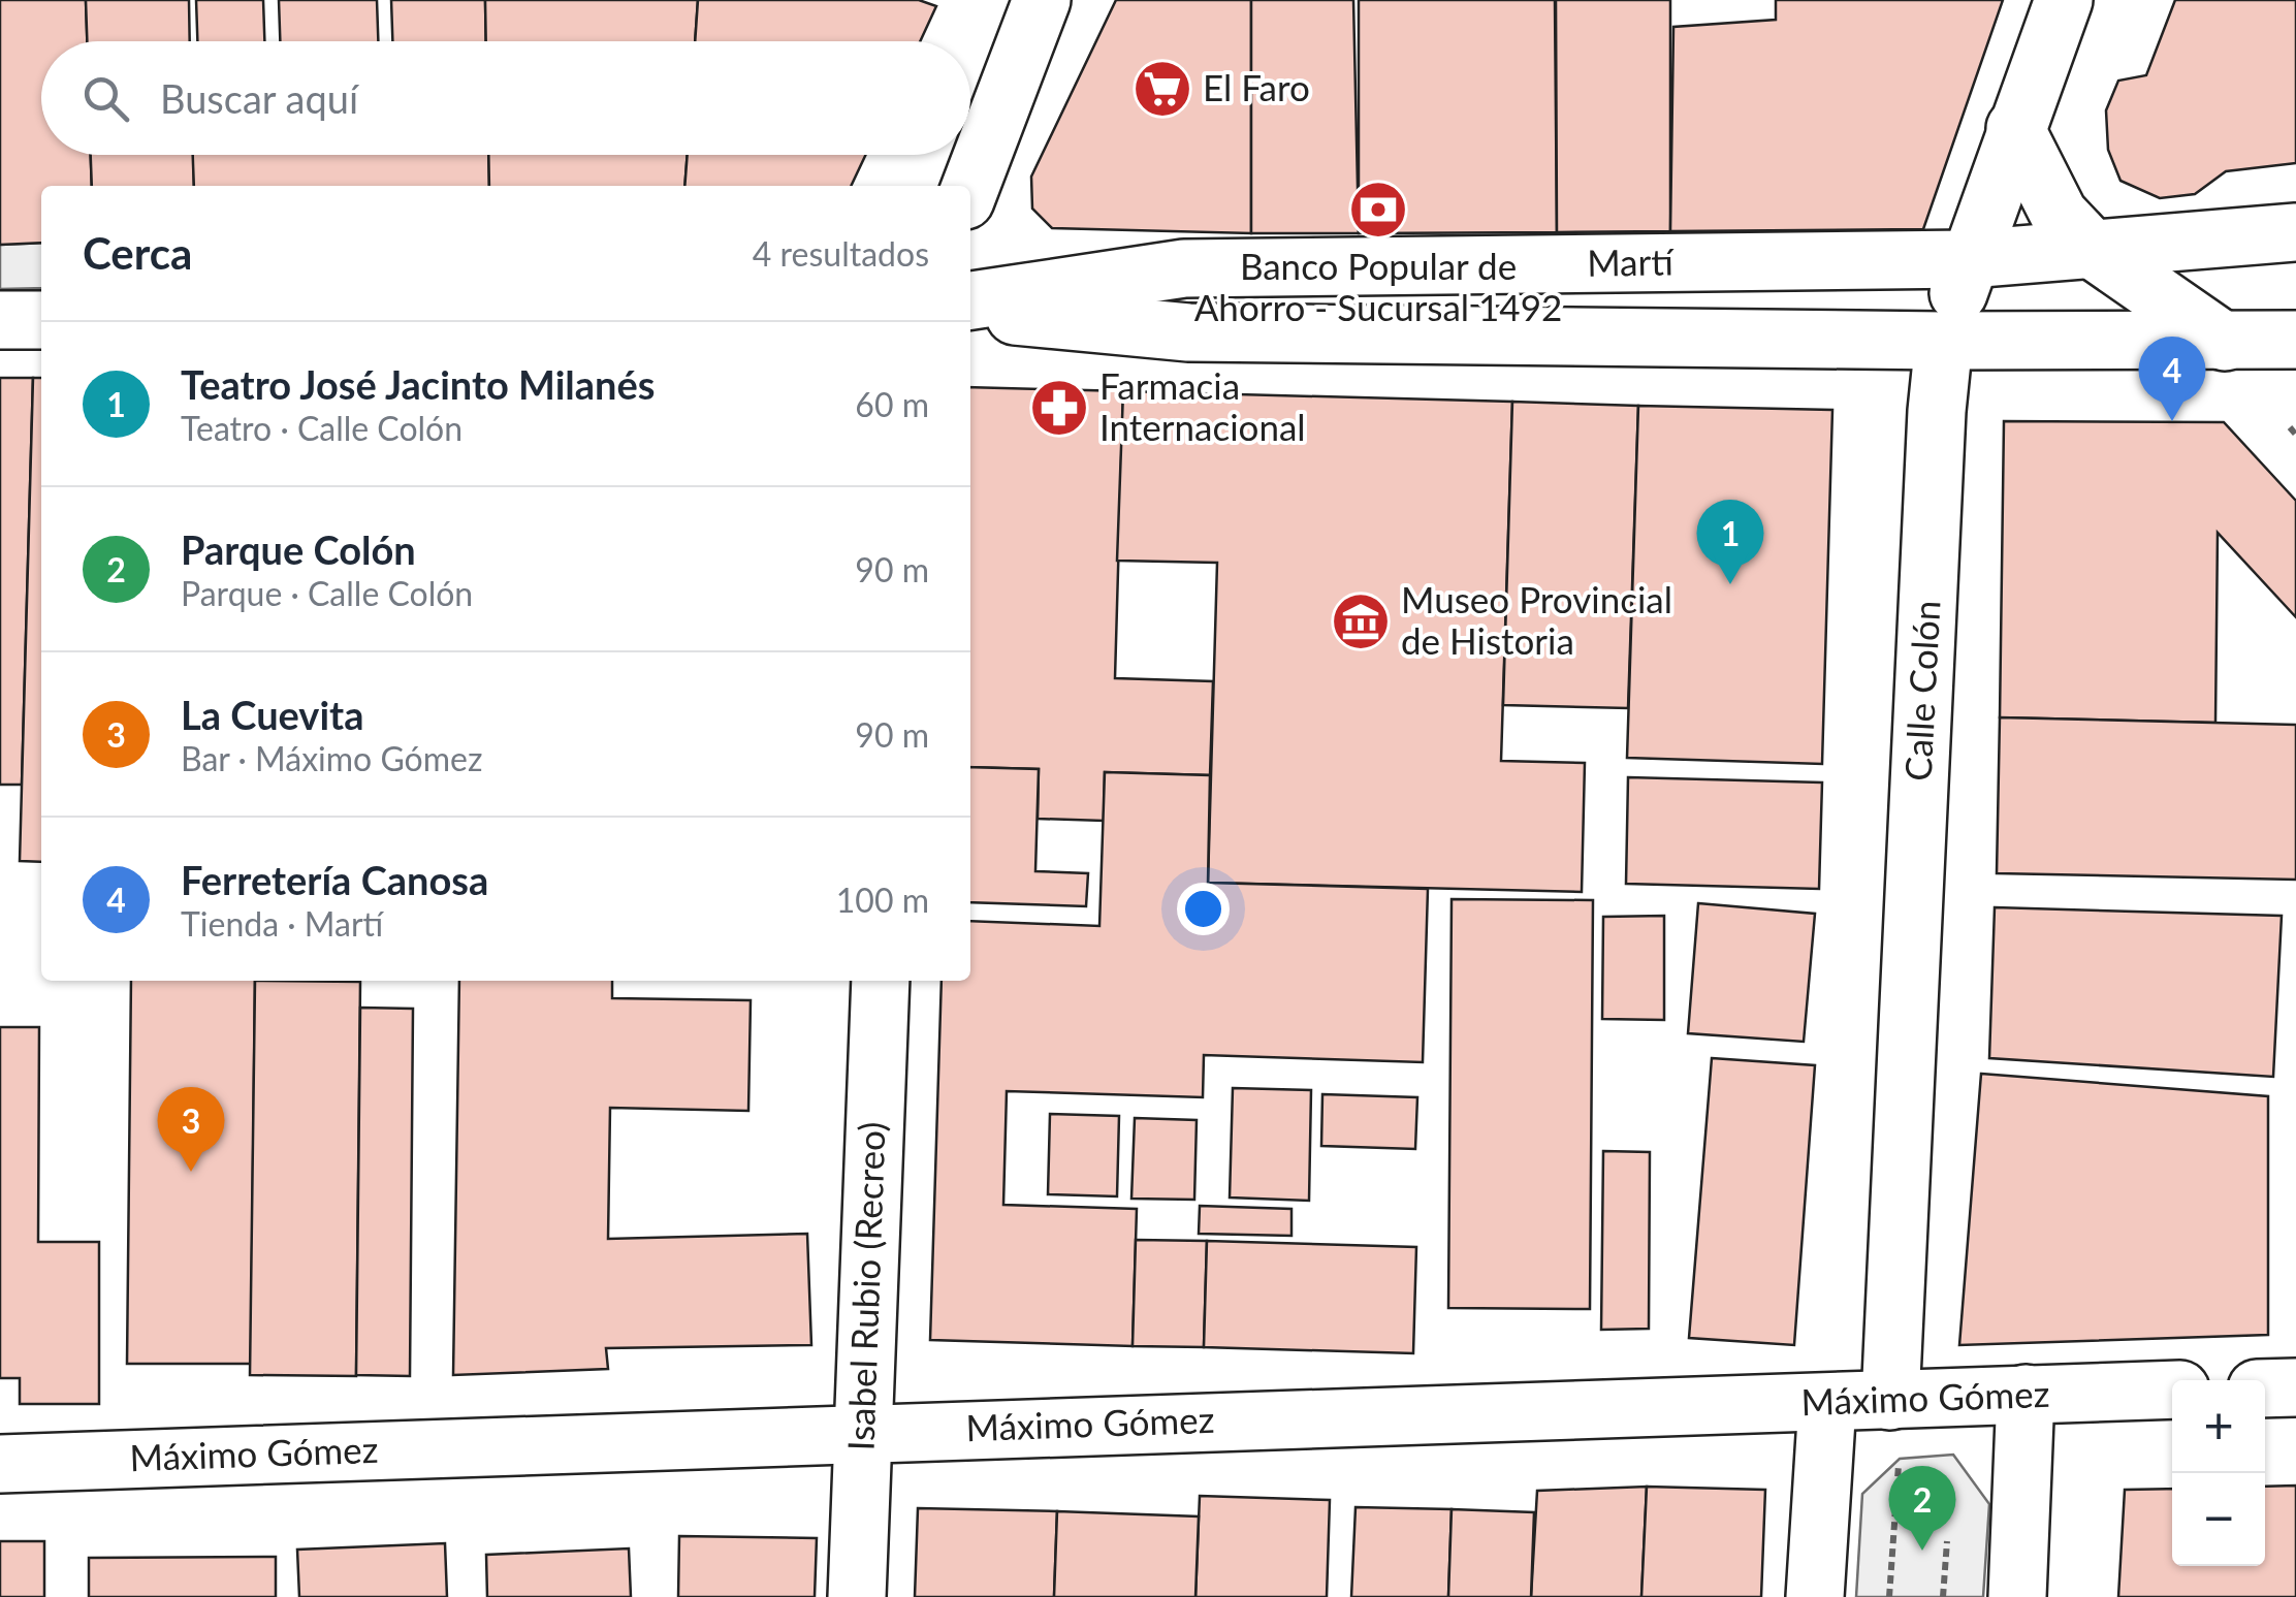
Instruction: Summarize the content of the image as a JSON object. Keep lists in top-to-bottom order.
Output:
{
  "streets": {
    "main road": [
      "Martí",
      "Calle Colón",
      "Isabel Rubio (Recreo)",
      "Máximo Gómez"
    ]
  },
  "crossings": [
    ["Martí", "Calle Colón"],
    ["Calle Colón", "Máximo Gómez"],
    ["Isabel Rubio (Recreo)", "Máximo Gómez"]
  ],
  "places": {
    "supermarket": ["El Faro"],
    "bank": ["Banco Popular de Ahorro - Sucursal 1492"],
    "pharmacy": ["Farmacia Internacional"],
    "museum": ["Museo Provincial de Historia"]
  },
  "page": {
    "search": "Buscar aquí",
    "heading": ["Cerca", "4 resultados"],
    "list": [
      {
        "mark": "1",
        "name": "Teatro José Jacinto Milanés",
        "note": "Teatro · Calle Colón",
        "value": "60 m"
      },
      {
        "mark": "2",
        "name": "Parque Colón",
        "note": "Parque · Calle Colón",
        "value": "90 m"
      },
      {
        "mark": "3",
        "name": "La Cuevita",
        "note": "Bar · Máximo Gómez",
        "value": "90 m"
      },
      {
        "mark": "4",
        "name": "Ferretería Canosa",
        "note": "Tienda · Martí",
        "value": "100 m"
      }
    ],
    "pins": [
      "4",
      "1",
      "3",
      "2"
    ],
    "map_buttons": ["+", "−"]
  }
}
